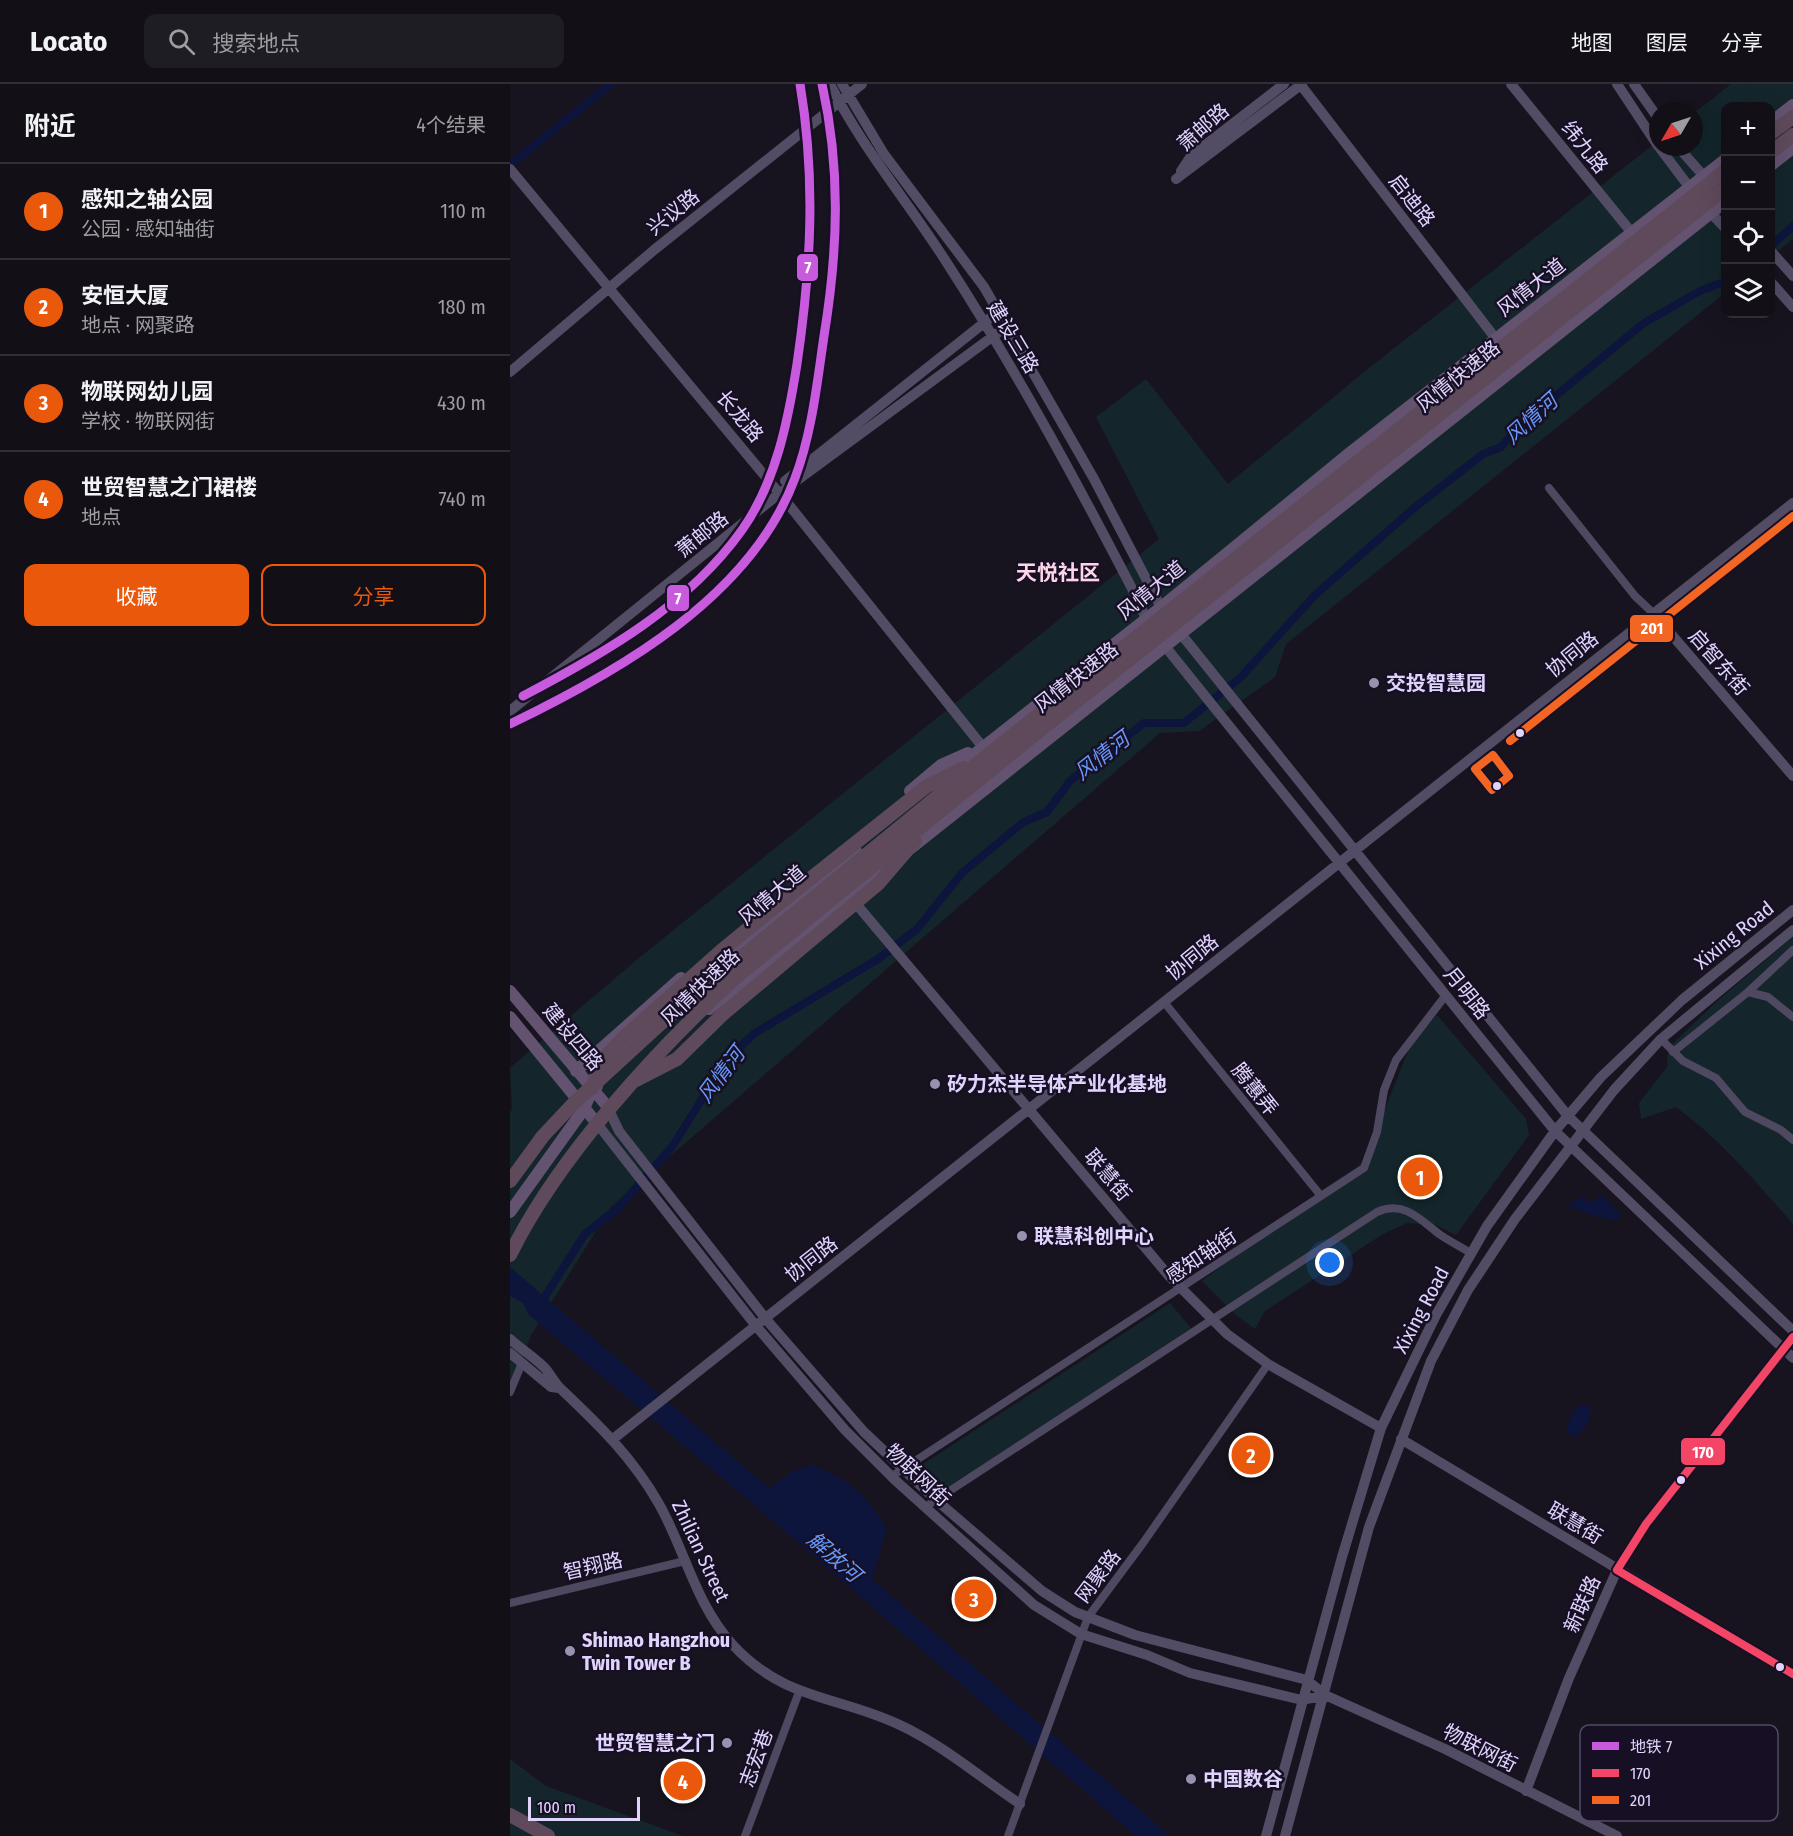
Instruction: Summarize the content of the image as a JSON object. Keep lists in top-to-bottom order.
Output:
{
  "streets": {
    "highway": ["风情快速路"],
    "main road": ["风情大道", "建设四路"],
    "street": [
      "萧邮路",
      "纬九路",
      "启迪路",
      "兴议路",
      "建设三路",
      "长龙路",
      "协同路",
      "启智东街",
      "Xixing Road",
      "月明路",
      "腾蕙弄",
      "联慧街",
      "感知轴街",
      "物联网街",
      "Zhilian Street",
      "智翔路",
      "网聚路",
      "新联路",
      "志宏巷"
    ]
  },
  "crossings": [
    ["萧邮路", "启迪路"],
    ["萧邮路", "建设三路"],
    ["萧邮路", "长龙路"],
    ["纬九路", "风情大道"],
    ["启迪路", "风情大道"],
    ["兴议路", "建设三路"],
    ["兴议路", "长龙路"],
    ["风情大道", "建设三路"],
    ["风情大道", "风情快速路"],
    ["风情大道", "长龙路"],
    ["风情大道", "月明路"],
    ["风情大道", "建设四路"],
    ["建设三路", "月明路"],
    ["风情快速路", "长龙路"],
    ["协同路", "启智东街"],
    ["协同路", "月明路"],
    ["协同路", "腾蕙弄"],
    ["协同路", "联慧街"],
    ["协同路", "物联网街"],
    ["协同路", "Zhilian Street"],
    ["Xixing Road", "月明路"],
    ["Xixing Road", "联慧街"],
    ["Xixing Road", "物联网街"],
    ["月明路", "感知轴街"],
    ["月明路", "新联路"],
    ["建设四路", "物联网街"],
    ["腾蕙弄", "感知轴街"],
    ["联慧街", "感知轴街"],
    ["联慧街", "网聚路"],
    ["联慧街", "新联路"],
    ["感知轴街", "物联网街"],
    ["物联网街", "网聚路"],
    ["物联网街", "新联路"],
    ["Zhilian Street", "智翔路"],
    ["Zhilian Street", "网聚路"],
    ["Zhilian Street", "志宏巷"]
  ],
  "districts": ["天悦社区"],
  "water": ["风情河", "解放河"],
  "places": [
    "交投智慧园",
    "矽力杰半导体产业化基地",
    "联慧科创中心",
    "Shimao Hangzhou Twin Tower B",
    "世贸智慧之门",
    "中国数谷"
  ],
  "lines": ["metro line 7", "transit line 201", "transit line 170"],
  "legend": ["地铁 7", "170", "201"],
  "scale_bar": "100 m",
  "north": "bottom left",
  "page": {
    "header": "Locato",
    "search": "搜索地点",
    "nav": ["地图", "图层", "分享"],
    "heading": ["附近", "4个结果"],
    "map_buttons": ["+", "−"],
    "list": [
      {
        "mark": "1",
        "name": "感知之轴公园",
        "note": "公园 · 感知轴街",
        "value": "110 m"
      },
      {
        "mark": "2",
        "name": "安恒大厦",
        "note": "地点 · 网聚路",
        "value": "180 m"
      },
      {
        "mark": "3",
        "name": "物联网幼儿园",
        "note": "学校 · 物联网街",
        "value": "430 m"
      },
      {
        "mark": "4",
        "name": "世贸智慧之门裙楼",
        "note": "地点",
        "value": "740 m"
      }
    ],
    "buttons": ["收藏", "分享"],
    "pins": [
      "1",
      "2",
      "3",
      "4"
    ],
    "scale": "100 m"
  }
}
